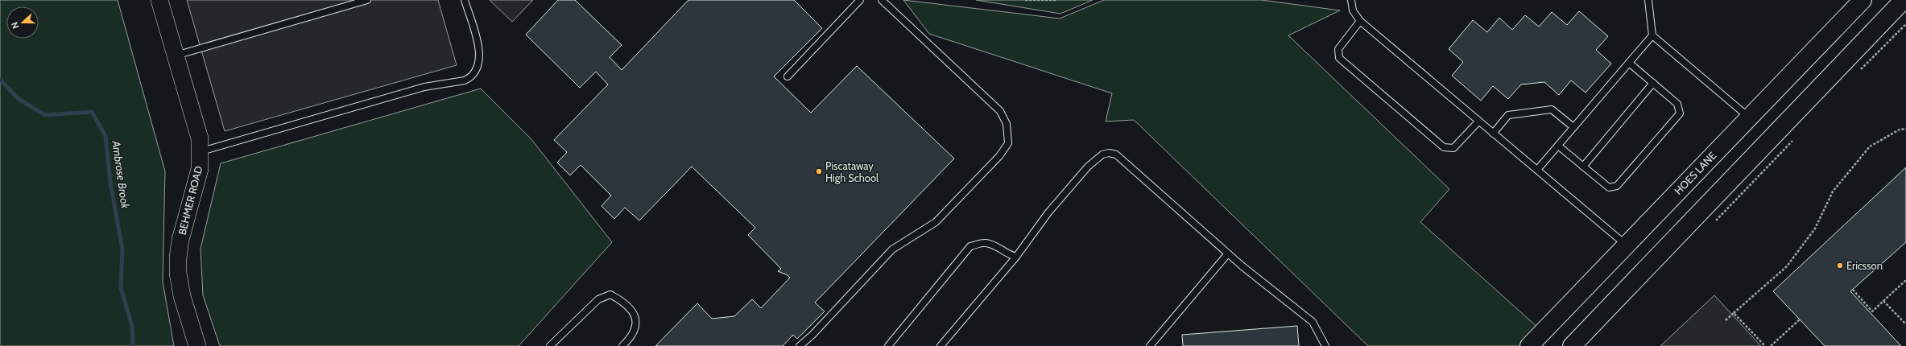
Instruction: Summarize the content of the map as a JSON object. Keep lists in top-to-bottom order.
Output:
{
  "streets": {
    "highway": ["HOES LANE"],
    "street": ["BEHMER ROAD"]
  },
  "water": ["Ambrose Brook"],
  "places": ["Piscataway High School", "Ericsson"],
  "north": "left"
}
